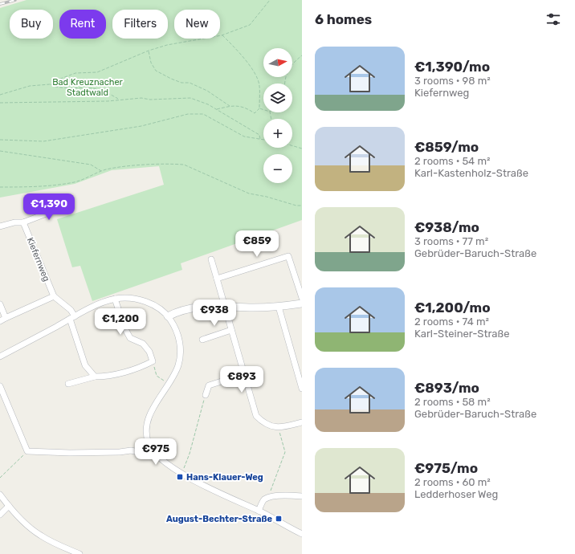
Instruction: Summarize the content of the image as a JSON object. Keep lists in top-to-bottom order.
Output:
{
  "streets": {
    "street": ["Kiefernweg"]
  },
  "parks": ["Bad Kreuznacher Stadtwald"],
  "places": {
    "transit": ["Hans-Klauer-Weg", "August-Bechter-Straße"]
  },
  "north": "right",
  "page": {
    "heading": "6 homes",
    "chip": [
      "Buy",
      "Rent",
      "Filters",
      "New"
    ],
    "list": [
      {
        "name": "€1,390/mo",
        "note": "3 rooms · 98 m² · Kiefernweg"
      },
      {
        "name": "€859/mo",
        "note": "2 rooms · 54 m² · Karl-Kastenholz-Straße"
      },
      {
        "name": "€938/mo",
        "note": "3 rooms · 77 m² · Gebrüder-Baruch-Straße"
      },
      {
        "name": "€1,200/mo",
        "note": "2 rooms · 74 m² · Karl-Steiner-Straße"
      },
      {
        "name": "€893/mo",
        "note": "2 rooms · 58 m² · Gebrüder-Baruch-Straße"
      },
      {
        "name": "€975/mo",
        "note": "2 rooms · 60 m² · Ledderhoser Weg"
      }
    ],
    "map_buttons": ["+", "−"],
    "price": [
      "€1,390",
      "€859",
      "€938",
      "€1,200",
      "€893",
      "€975"
    ]
  }
}
